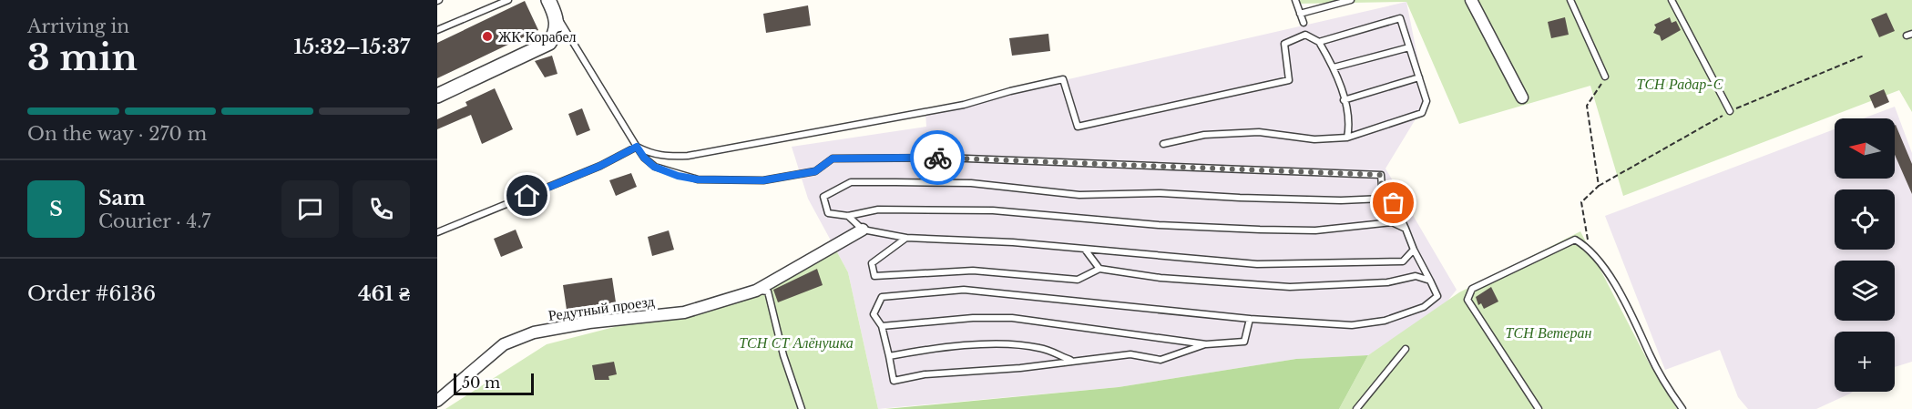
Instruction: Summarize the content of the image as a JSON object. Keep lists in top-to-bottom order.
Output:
{
  "streets": {
    "street": ["Редутный проезд"]
  },
  "parks": ["ТСН Радар-С", "ТСН Ветеран", "ТСН СТ Алёнушка"],
  "places": ["ЖК Корабел"],
  "scale_bar": "50 m",
  "north": "left",
  "page": {
    "heading": ["3 min", "Arriving in", "15:32–15:37"],
    "panel": [
      "Sam",
      "Courier · 4.7",
      "Order #6136",
      "461 ₴"
    ],
    "bar": "On the way · 270 m",
    "map_buttons": "+",
    "round": "S",
    "scale": "50 m"
  }
}
